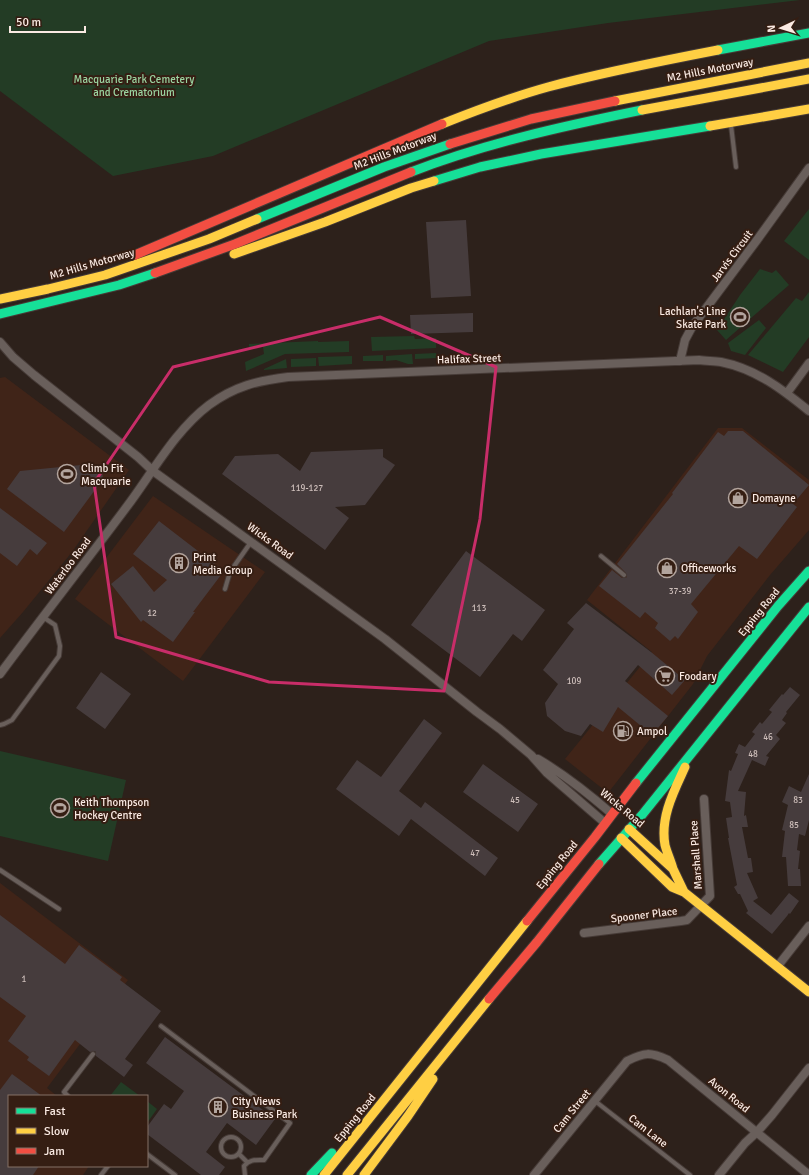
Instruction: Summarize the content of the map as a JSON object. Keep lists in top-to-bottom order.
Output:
{
  "streets": {
    "main road": ["M2 Hills Motorway", "Wicks Road", "Epping Road"],
    "street": [
      "Jarvis Circuit",
      "Halifax Street",
      "Waterloo Road",
      "Marshall Place",
      "Spooner Place",
      "Avon Road",
      "Cam Street"
    ],
    "lane": ["Cam Lane"]
  },
  "crossings": [
    ["Jarvis Circuit", "Halifax Street"],
    ["Halifax Street", "Wicks Road"],
    ["Halifax Street", "Waterloo Road"],
    ["Wicks Road", "Waterloo Road"],
    ["Wicks Road", "Epping Road"],
    ["Wicks Road", "Marshall Place"],
    ["Wicks Road", "Spooner Place"],
    ["Marshall Place", "Spooner Place"],
    ["Avon Road", "Cam Street"],
    ["Cam Street", "Cam Lane"]
  ],
  "parks": ["Macquarie Park Cemetery and Crematorium"],
  "places": {
    "sports": ["Lachlan's Line Skate Park", "Climb Fit Macquarie", "Keith Thompson Hockey Centre"],
    "shop": ["Domayne", "Officeworks"],
    "building": ["Print Media Group", "City Views Business Park"],
    "supermarket": ["Foodary"],
    "fuel station": ["Ampol"]
  },
  "house_numbers": [
    "119-127",
    "37-39",
    "113",
    "12",
    "109",
    "46",
    "48",
    "45",
    "83",
    "85",
    "47",
    "1"
  ],
  "legend": ["Fast", "Slow", "Jam"],
  "scale_bar": "50 m",
  "north": "left"
}
